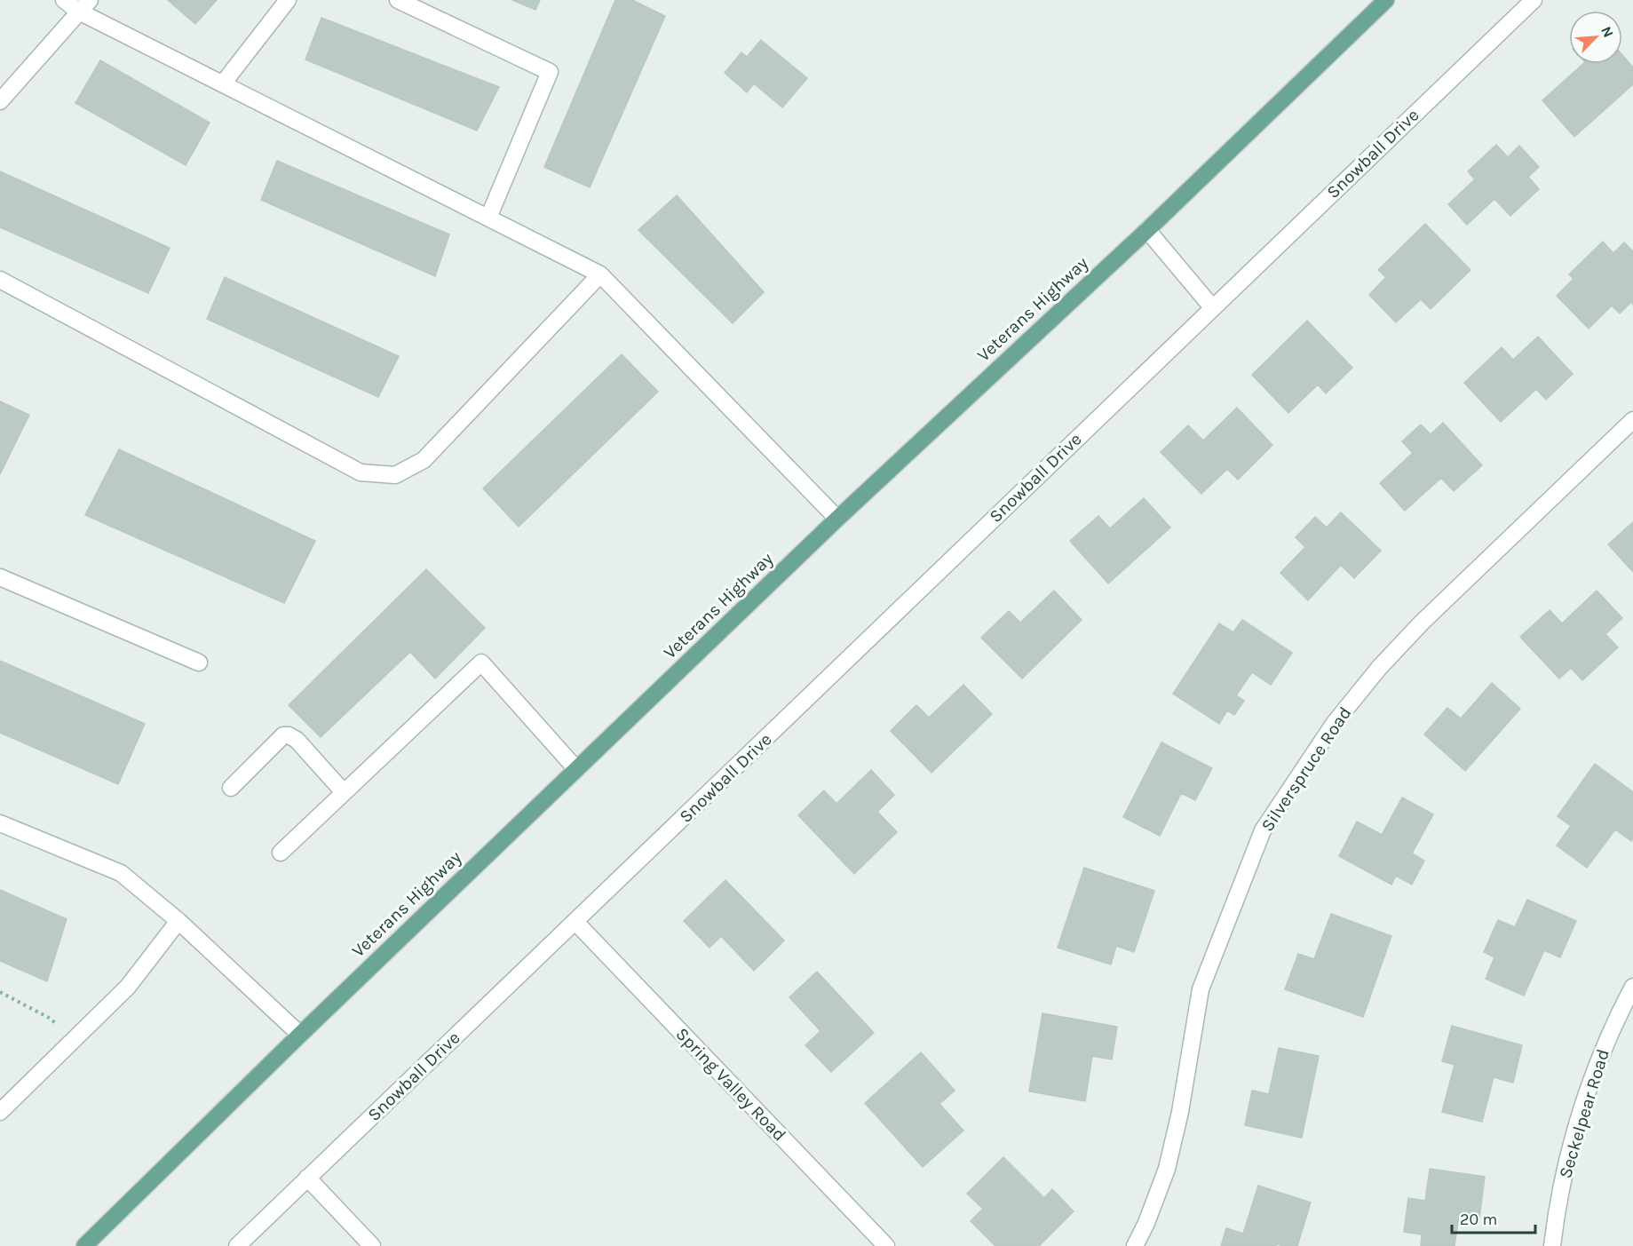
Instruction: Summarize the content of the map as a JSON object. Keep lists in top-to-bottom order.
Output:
{
  "streets": {
    "main road": ["Veterans Highway"],
    "street": [
      "Snowball Drive",
      "Silverspruce Road",
      "Spring Valley Road",
      "Seckelpear Road"
    ]
  },
  "crossings": [
    ["Snowball Drive", "Spring Valley Road"]
  ],
  "scale_bar": "20 m",
  "north": "top right"
}
